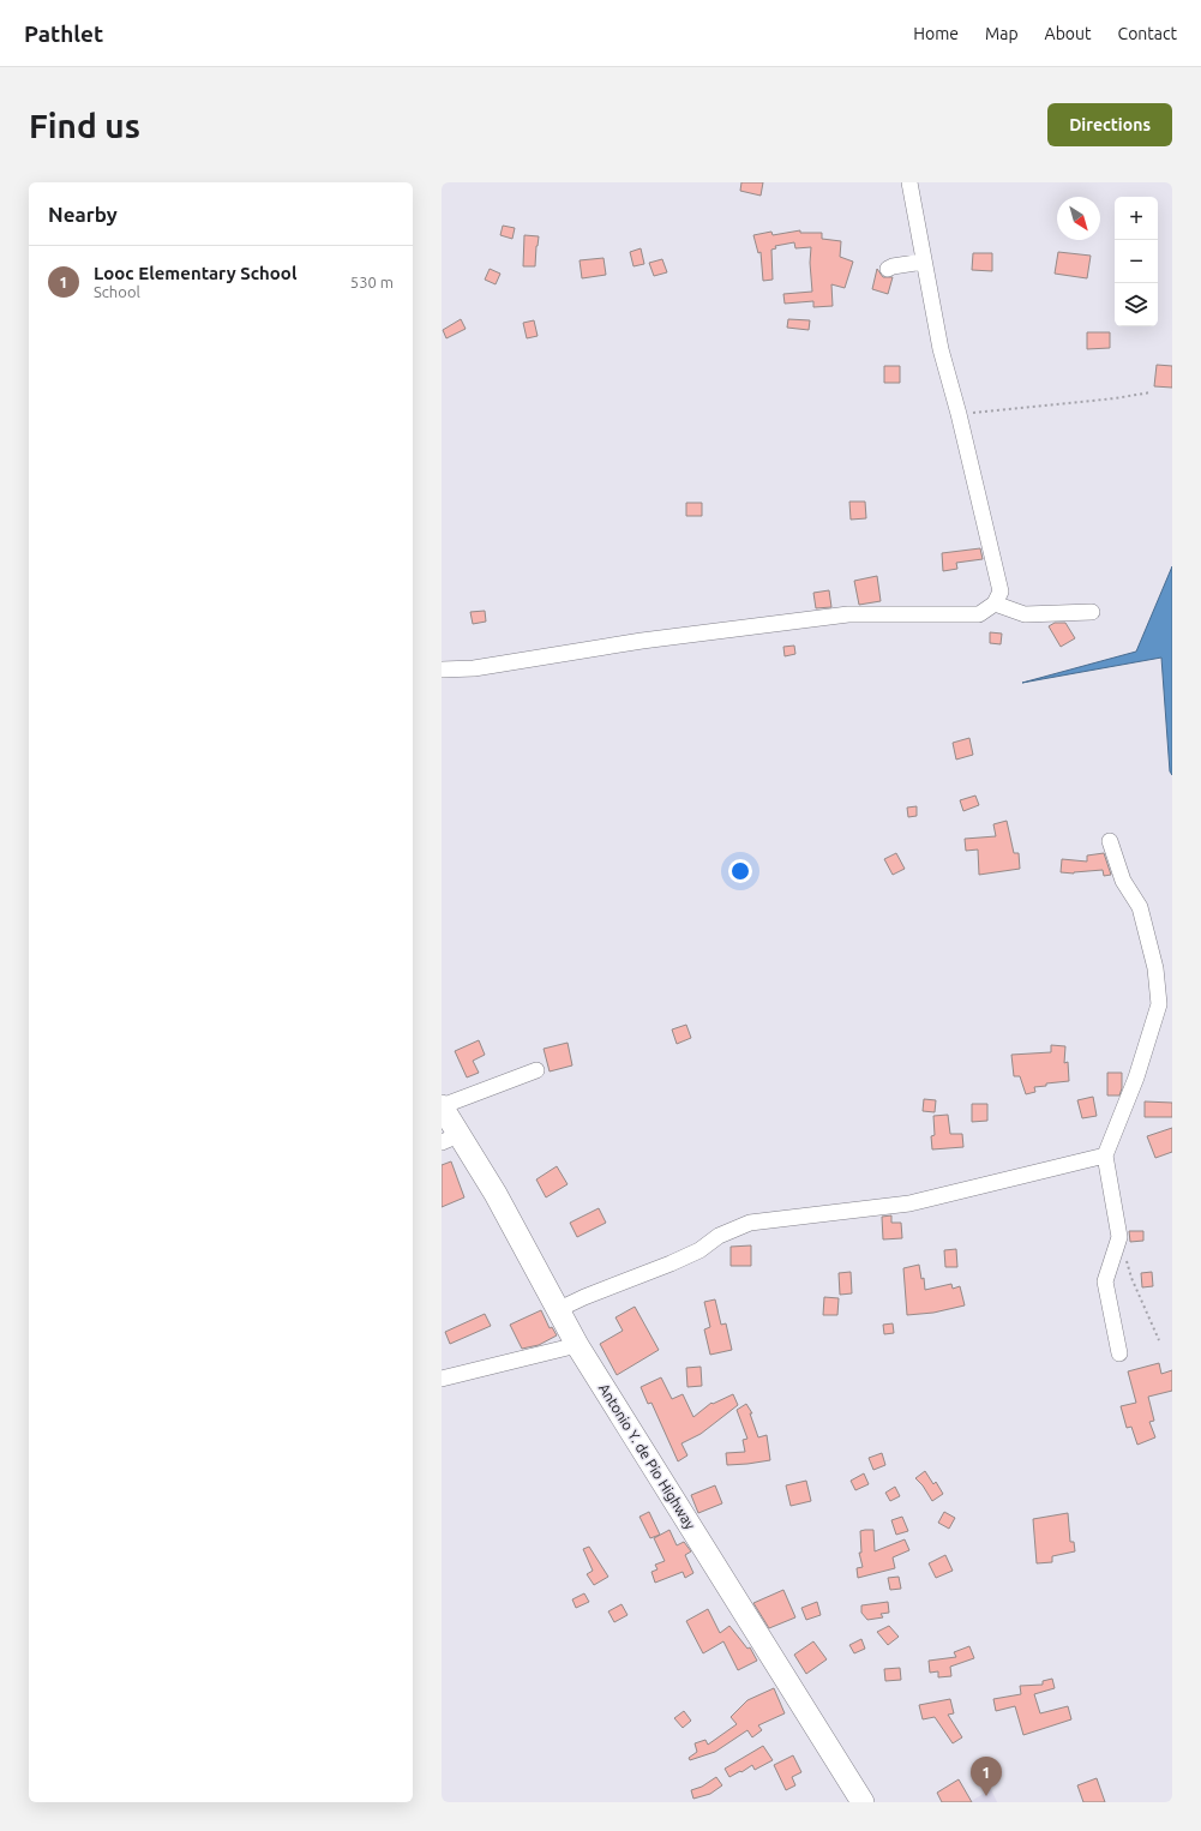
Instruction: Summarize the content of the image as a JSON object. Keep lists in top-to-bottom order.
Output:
{
  "streets": {
    "highway": ["Antonio Y. de Pio Highway"]
  },
  "north": "bottom right",
  "page": {
    "header": "Pathlet",
    "nav": [
      "Home",
      "Map",
      "About",
      "Contact"
    ],
    "buttons": "Directions",
    "title": "Find us",
    "heading": "Nearby",
    "map_buttons": ["+", "−"],
    "list": [
      {
        "mark": "1",
        "name": "Looc Elementary School",
        "note": "School",
        "value": "530 m"
      }
    ],
    "pins": "1"
  }
}
